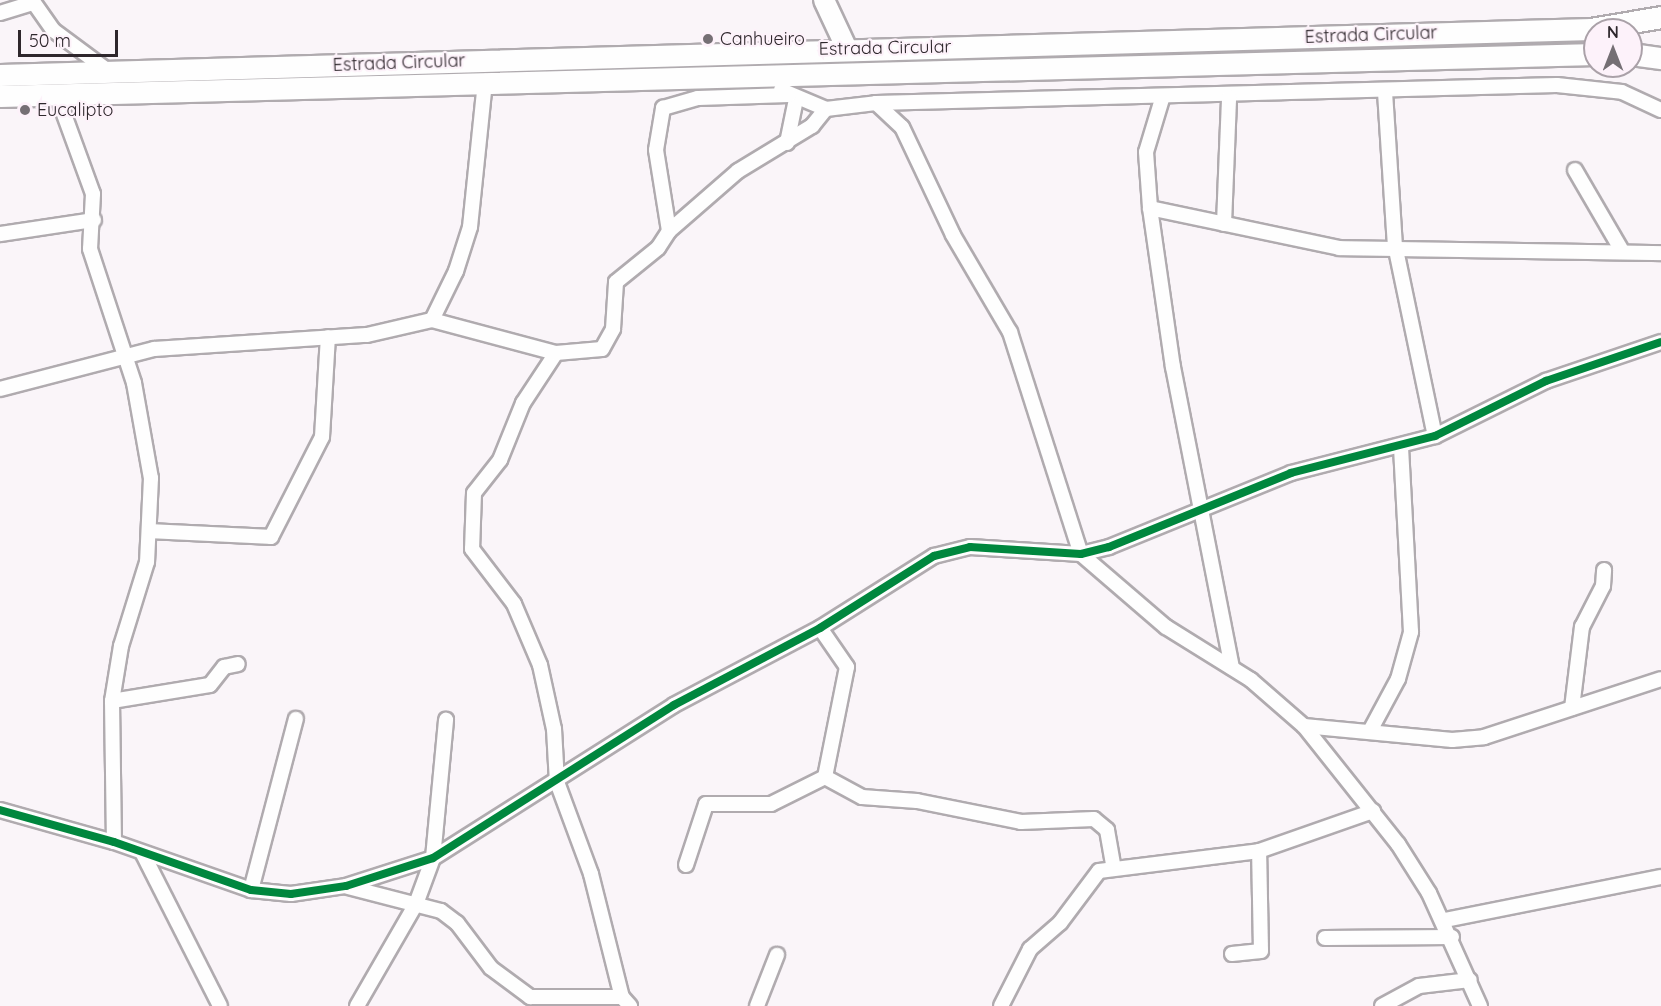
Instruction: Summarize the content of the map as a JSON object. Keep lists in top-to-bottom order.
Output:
{
  "streets": {
    "main road": ["Estrada Circular"]
  },
  "places": ["Canhueiro", "Eucalipto"],
  "scale_bar": "50 m",
  "north": "top"
}
